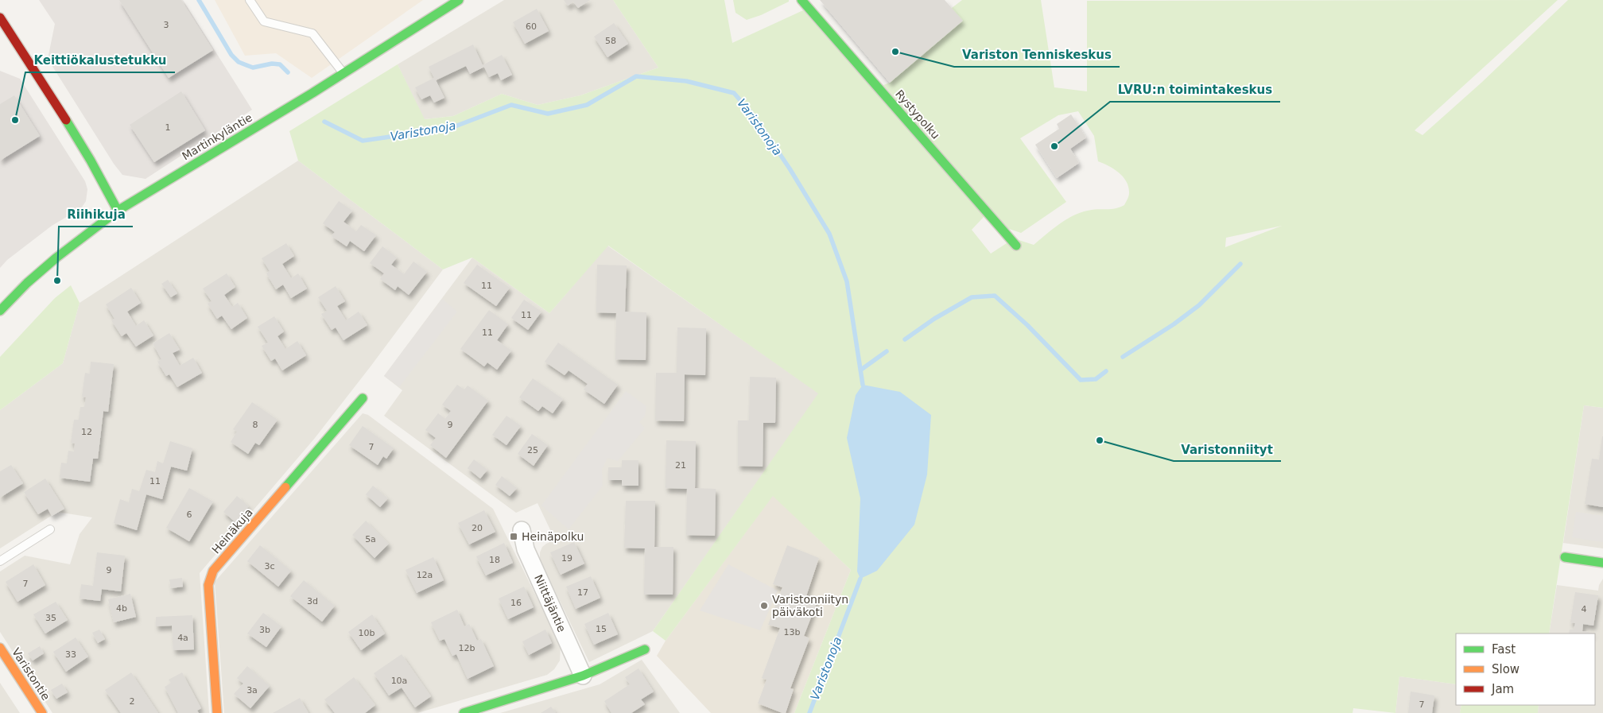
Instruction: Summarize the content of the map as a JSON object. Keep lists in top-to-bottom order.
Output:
{
  "streets": {
    "street": [
      "Rystypolku",
      "Martinkyläntie",
      "Heinäkuja",
      "Niittäjäntie",
      "Varistontie"
    ]
  },
  "water": ["Varistonoja"],
  "places": {
    "other": [
      "Variston Tenniskeskus",
      "Keittiökalustetukku",
      "LVRU:n toimintakeskus",
      "Riihikuja",
      "Varistonniityt",
      "Varistonniityn päiväkoti"
    ],
    "transit": ["Heinäpolku"]
  },
  "house_numbers": [
    "3",
    "60",
    "58",
    "1",
    "11",
    "11",
    "11",
    "8",
    "9",
    "12",
    "7",
    "25",
    "21",
    "11",
    "6",
    "20",
    "5a",
    "19",
    "18",
    "3c",
    "9",
    "12a",
    "7",
    "17",
    "3d",
    "16",
    "4b",
    "4",
    "35",
    "15",
    "3b",
    "13b",
    "10b",
    "4a",
    "12b",
    "33",
    "10a",
    "3a",
    "2",
    "7"
  ],
  "legend": ["Fast", "Slow", "Jam"]
}
